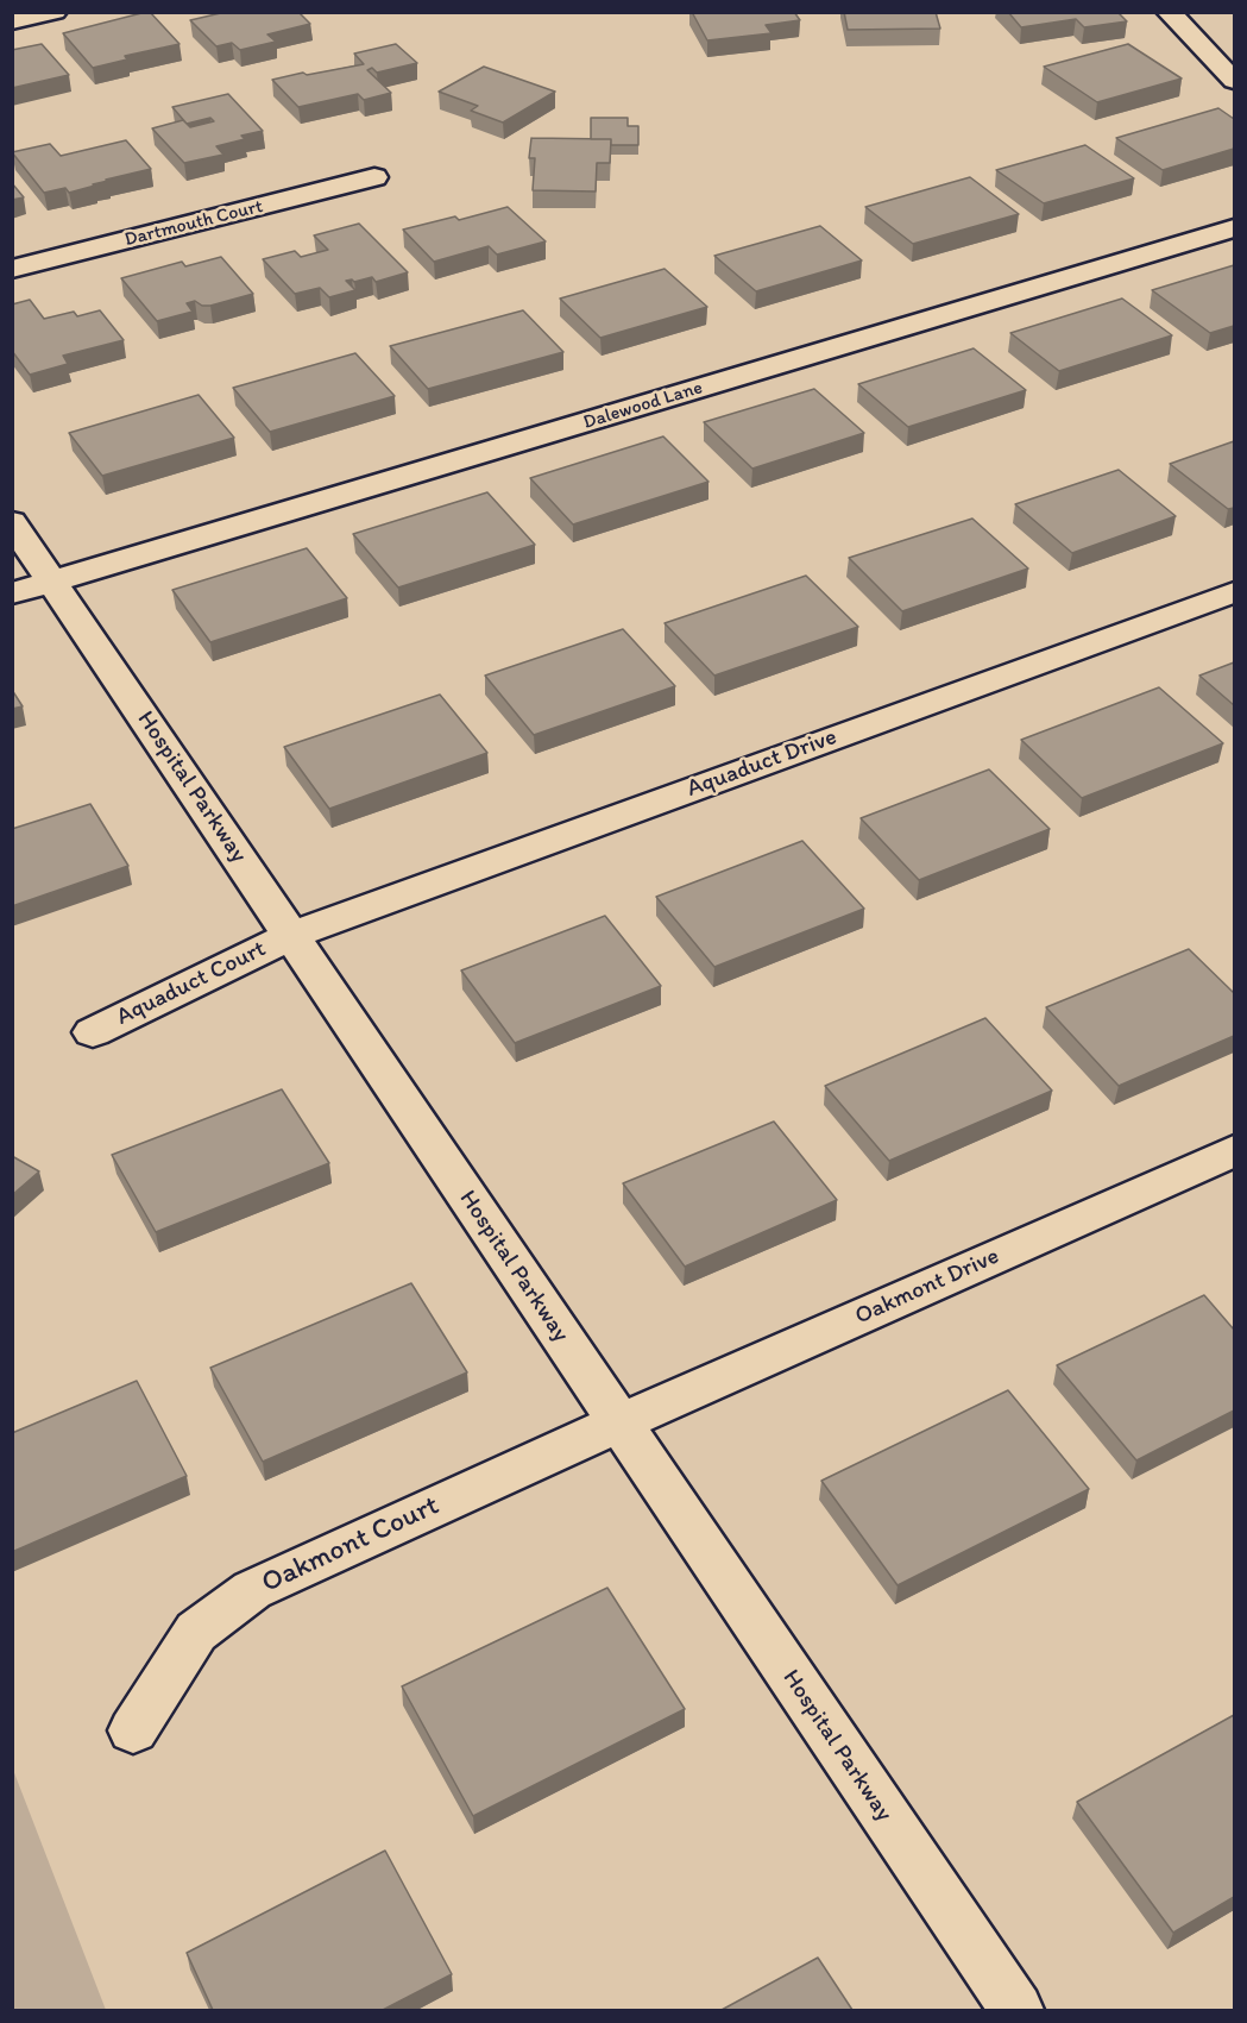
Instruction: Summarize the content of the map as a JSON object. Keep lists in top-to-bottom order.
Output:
{
  "streets": {
    "street": [
      "Dartmouth Court",
      "Dalewood Lane",
      "Aquaduct Drive",
      "Hospital Parkway",
      "Aquaduct Court",
      "Oakmont Drive",
      "Oakmont Court"
    ]
  },
  "crossings": [
    ["Dalewood Lane", "Hospital Parkway"],
    ["Aquaduct Drive", "Hospital Parkway"],
    ["Aquaduct Drive", "Aquaduct Court"],
    ["Hospital Parkway", "Aquaduct Court"],
    ["Hospital Parkway", "Oakmont Drive"],
    ["Hospital Parkway", "Oakmont Court"],
    ["Oakmont Drive", "Oakmont Court"]
  ]
}
